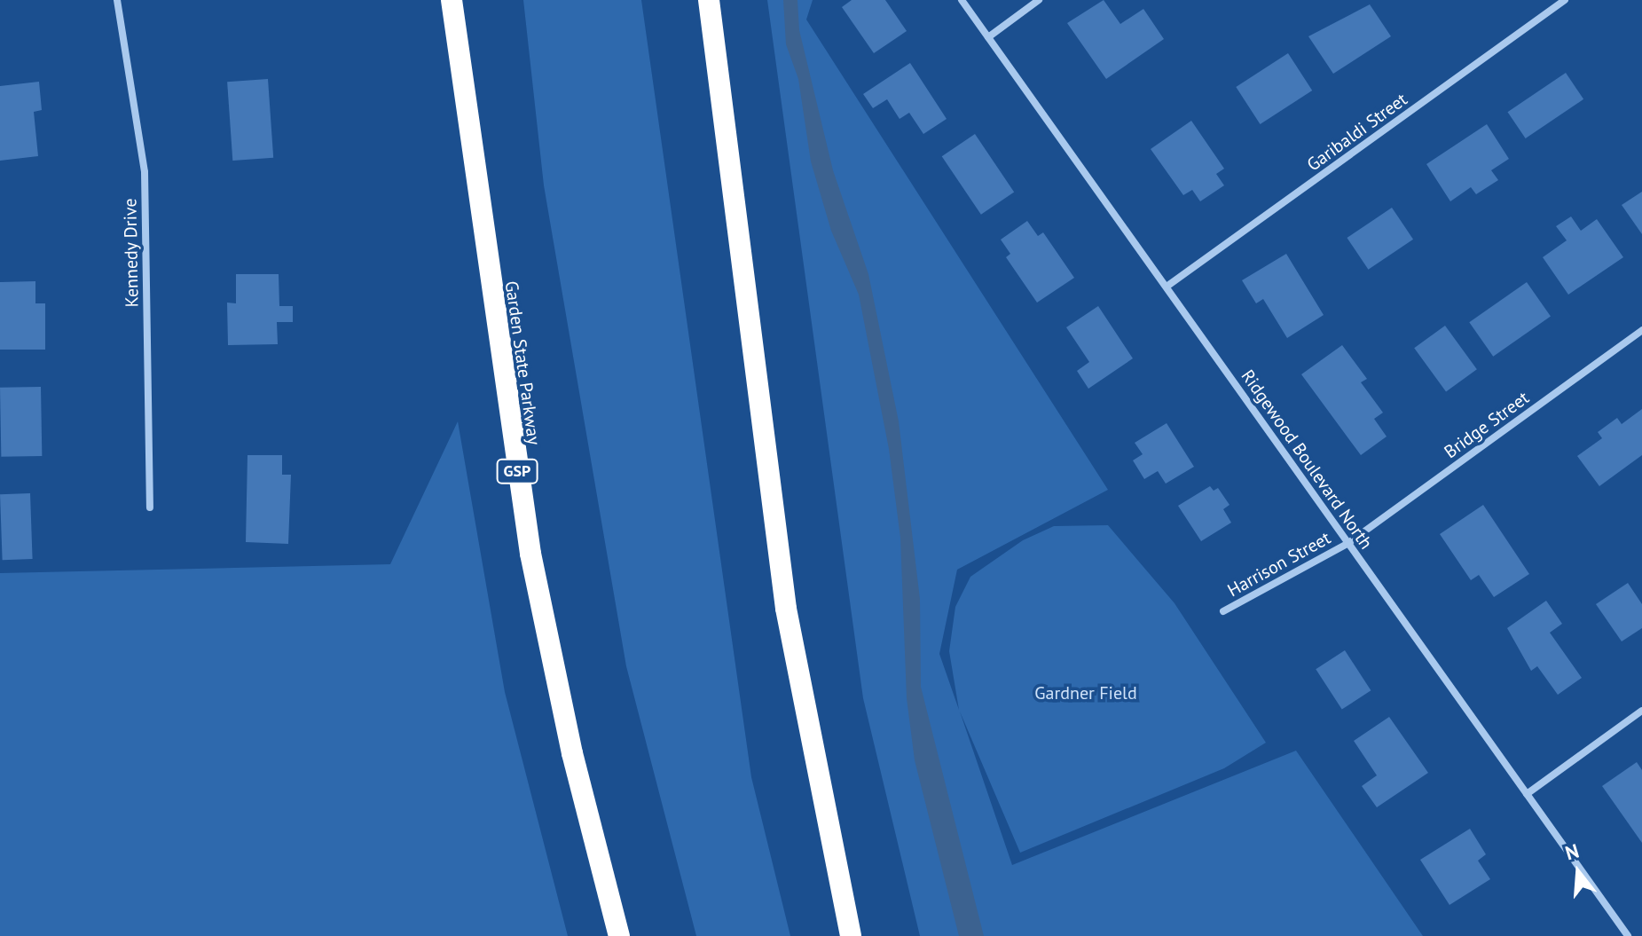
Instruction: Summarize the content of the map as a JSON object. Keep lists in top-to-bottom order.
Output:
{
  "streets": {
    "highway": ["Garden State Parkway", "GSP"],
    "street": [
      "Garibaldi Street",
      "Kennedy Drive",
      "Bridge Street",
      "Ridgewood Boulevard North",
      "Harrison Street"
    ]
  },
  "crossings": [
    ["Garibaldi Street", "Ridgewood Boulevard North"],
    ["Bridge Street", "Ridgewood Boulevard North"],
    ["Bridge Street", "Harrison Street"],
    ["Ridgewood Boulevard North", "Harrison Street"]
  ],
  "parks": ["Gardner Field"],
  "north": "top"
}
